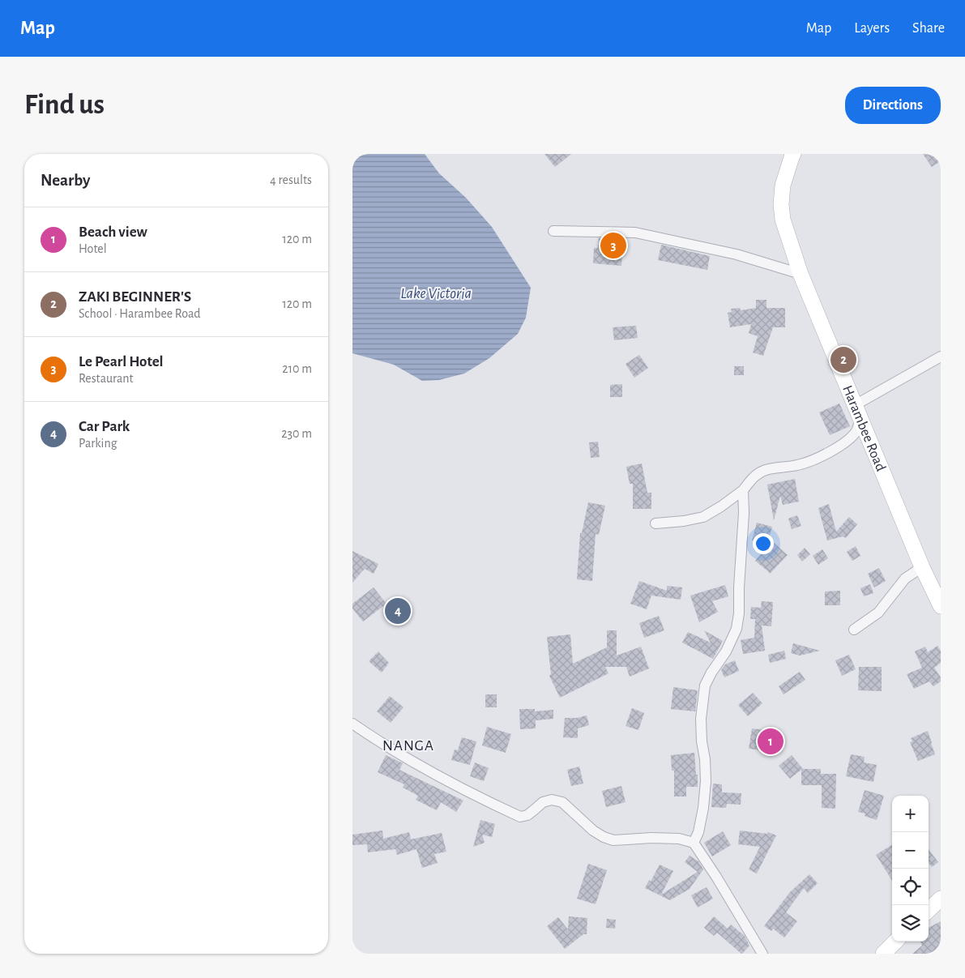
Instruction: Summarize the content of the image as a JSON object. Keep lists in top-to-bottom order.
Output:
{
  "streets": {
    "main road": ["Harambee Road"]
  },
  "districts": ["NANGA"],
  "water": ["Lake Victoria"],
  "page": {
    "header": "Map",
    "nav": ["Map", "Layers", "Share"],
    "buttons": "Directions",
    "title": "Find us",
    "heading": ["Nearby", "4 results"],
    "list": [
      {
        "mark": "1",
        "name": "Beach view",
        "note": "Hotel",
        "value": "120 m"
      },
      {
        "mark": "2",
        "name": "ZAKI BEGINNER'S",
        "note": "School · Harambee Road",
        "value": "120 m"
      },
      {
        "mark": "3",
        "name": "Le Pearl Hotel",
        "note": "Restaurant",
        "value": "210 m"
      },
      {
        "mark": "4",
        "name": "Car Park",
        "note": "Parking",
        "value": "230 m"
      }
    ],
    "pins": [
      "3",
      "2",
      "4",
      "1"
    ],
    "map_buttons": ["+", "−"]
  }
}
